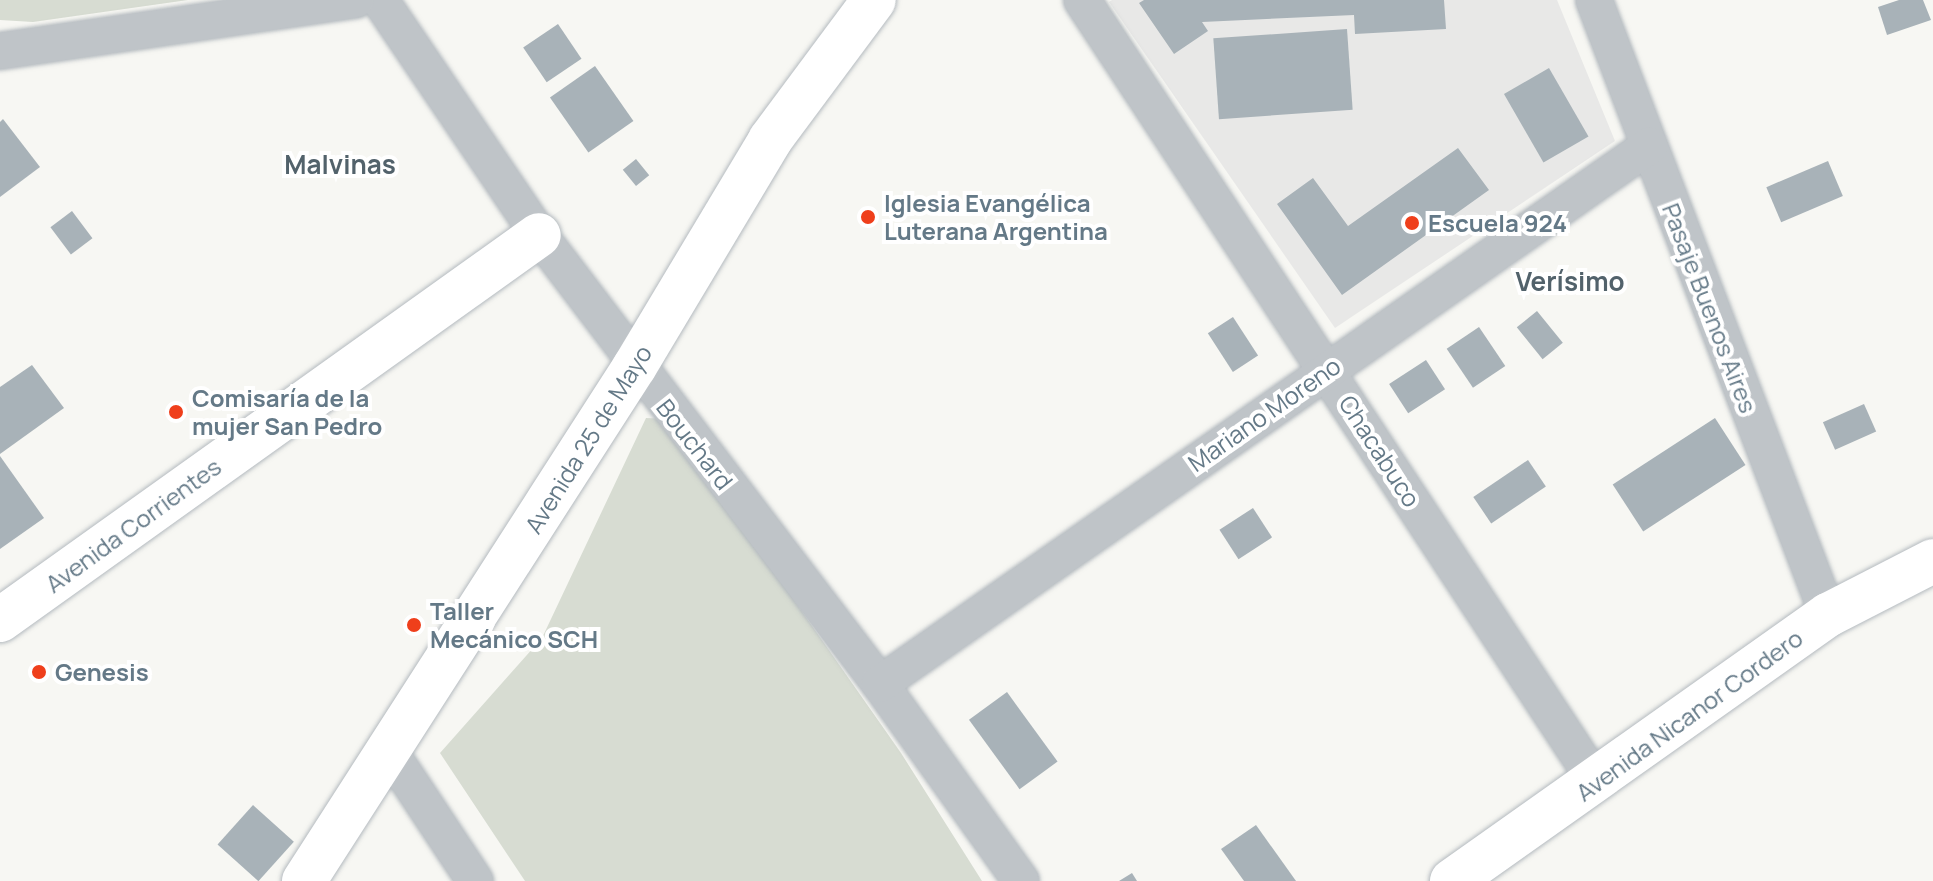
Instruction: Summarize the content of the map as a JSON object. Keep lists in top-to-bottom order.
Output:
{
  "streets": {
    "main road": ["Avenida 25 de Mayo", "Avenida Corrientes", "Avenida Nicanor Cordero"],
    "street": [
      "Pasaje Buenos Aires",
      "Mariano Moreno",
      "Bouchard",
      "Chacabuco"
    ]
  },
  "crossings": [
    ["Pasaje Buenos Aires", "Mariano Moreno"],
    ["Pasaje Buenos Aires", "Avenida Nicanor Cordero"],
    ["Mariano Moreno", "Bouchard"],
    ["Mariano Moreno", "Chacabuco"],
    ["Avenida 25 de Mayo", "Bouchard"],
    ["Bouchard", "Avenida Corrientes"],
    ["Chacabuco", "Avenida Nicanor Cordero"]
  ],
  "districts": ["Malvinas", "Verísimo"],
  "places": [
    "Iglesia Evangélica Luterana Argentina",
    "Escuela 924",
    "Comisaría de la mujer San Pedro",
    "Taller Mecánico SCH",
    "Genesis"
  ]
}
